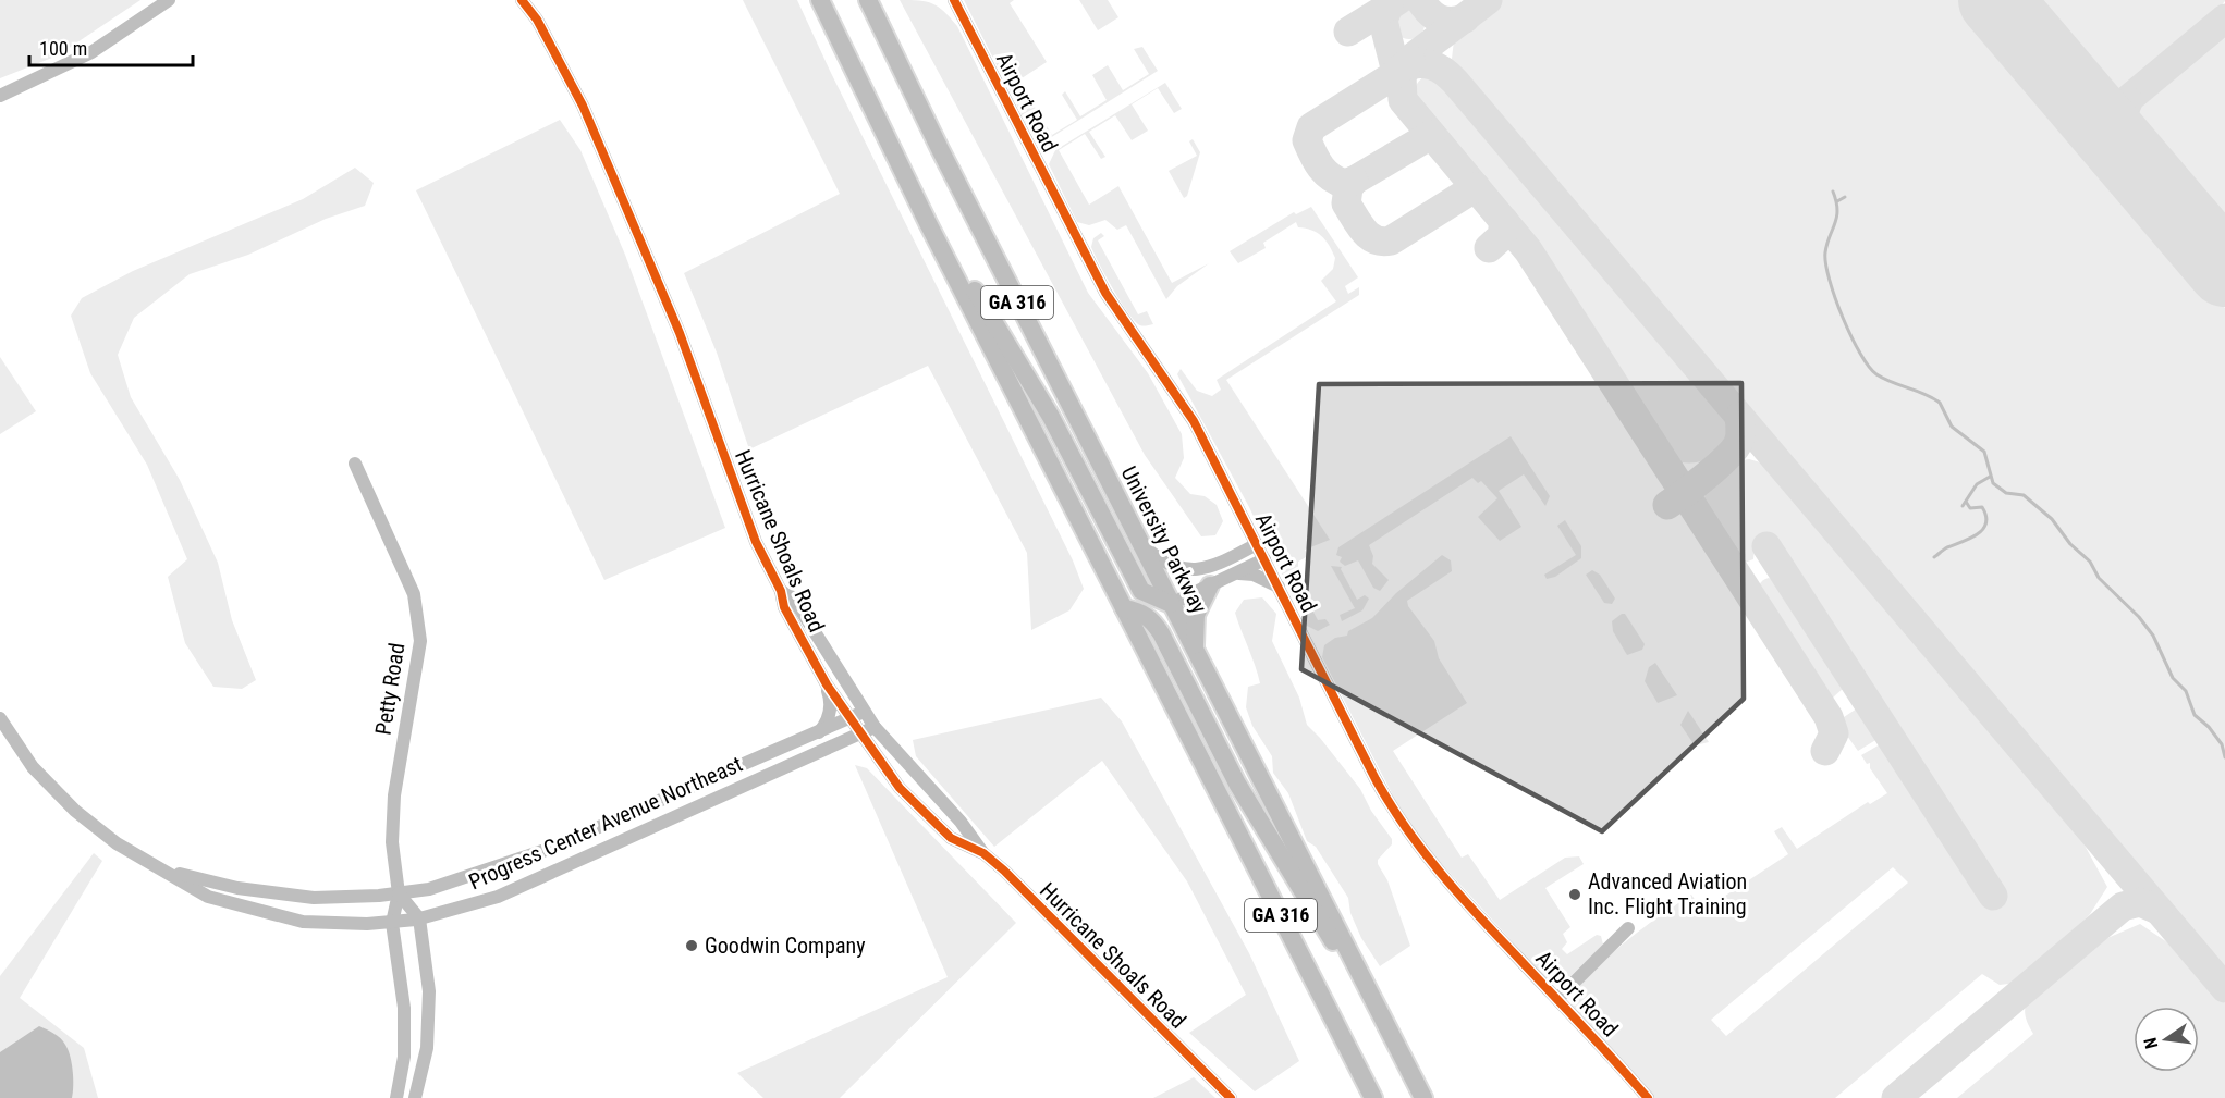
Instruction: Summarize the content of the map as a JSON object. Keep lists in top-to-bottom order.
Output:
{
  "streets": {
    "highway": ["GA 316", "University Parkway"],
    "street": [
      "Airport Road",
      "Hurricane Shoals Road",
      "Petty Road",
      "Progress Center Avenue Northeast"
    ]
  },
  "crossings": [
    ["Hurricane Shoals Road", "Progress Center Avenue Northeast"],
    ["Petty Road", "Progress Center Avenue Northeast"]
  ],
  "places": ["Advanced Aviation Inc. Flight Training", "Goodwin Company"],
  "scale_bar": "100 m",
  "north": "left"
}
